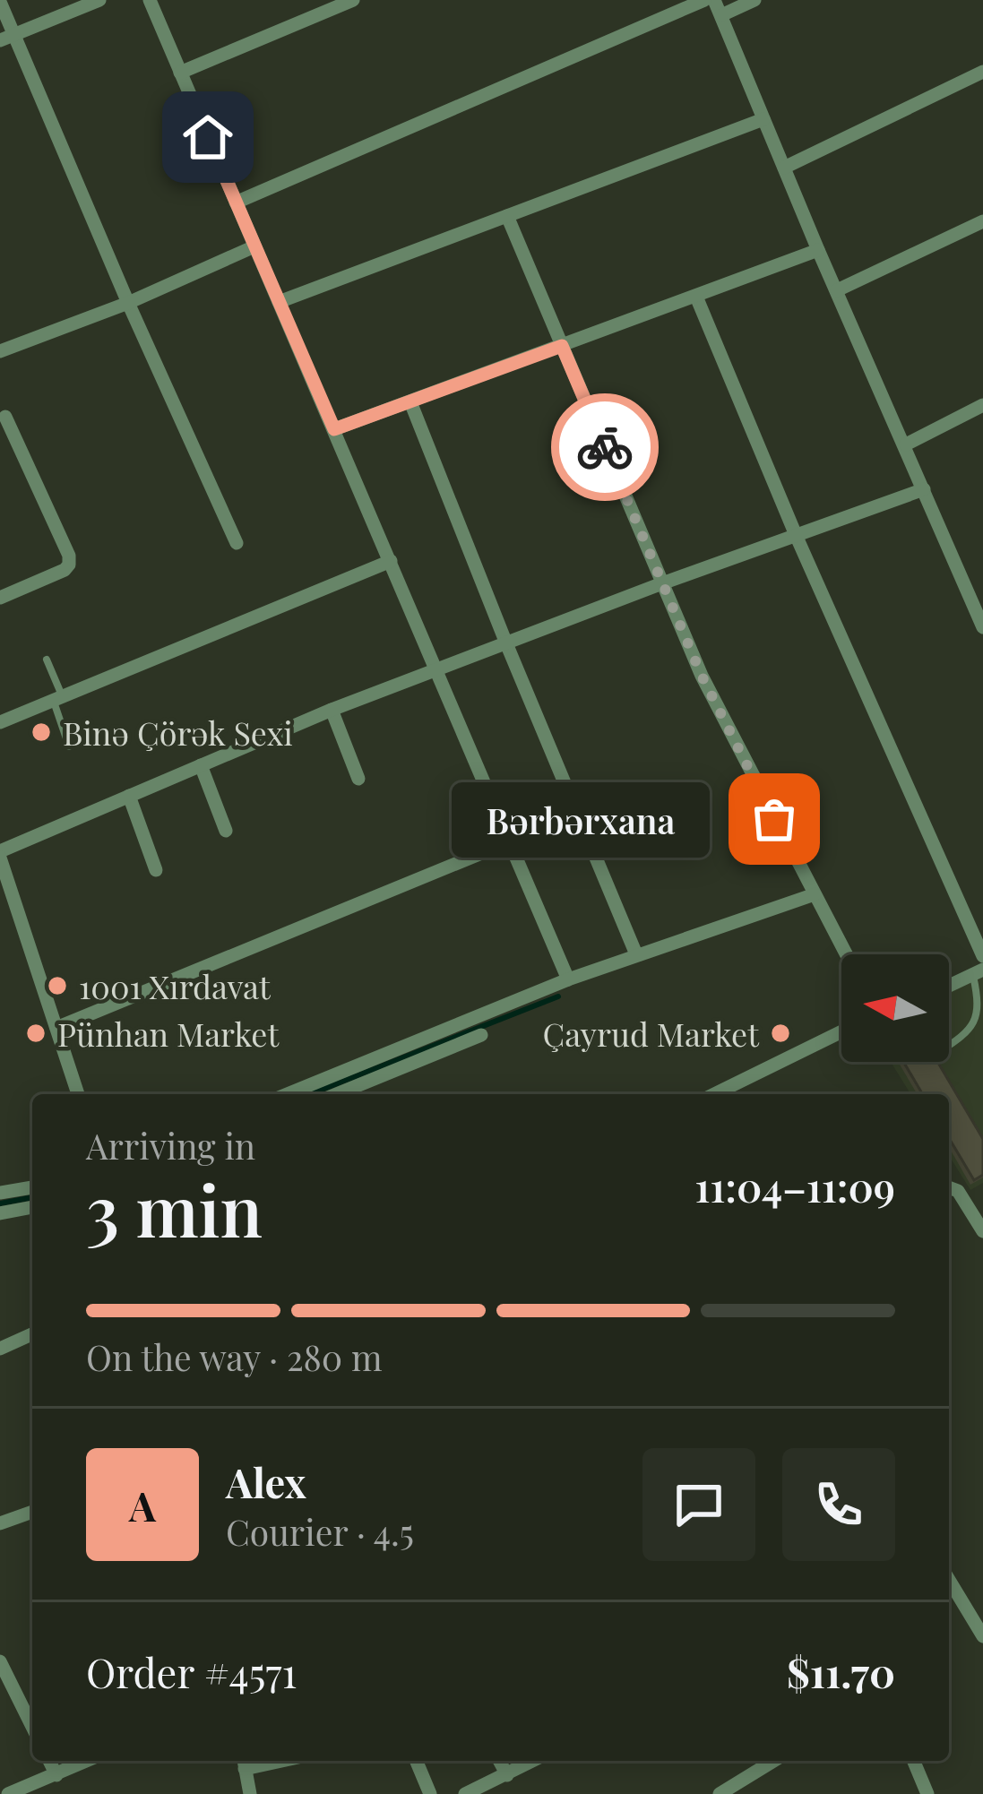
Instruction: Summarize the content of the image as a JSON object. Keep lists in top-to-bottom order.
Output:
{
  "places": [
    "Binə Çörək Sexi",
    "Bərbərxana",
    "1001 Xırdavat",
    "Pünhan Market",
    "Çayrud Market"
  ],
  "north": "left",
  "page": {
    "bubble": "Bərbərxana",
    "heading": ["3 min", "Arriving in", "11:04–11:09"],
    "panel": [
      "Alex",
      "Courier · 4.5",
      "Order #4571",
      "$11.70"
    ],
    "bar": "On the way · 280 m",
    "round": "A"
  }
}
